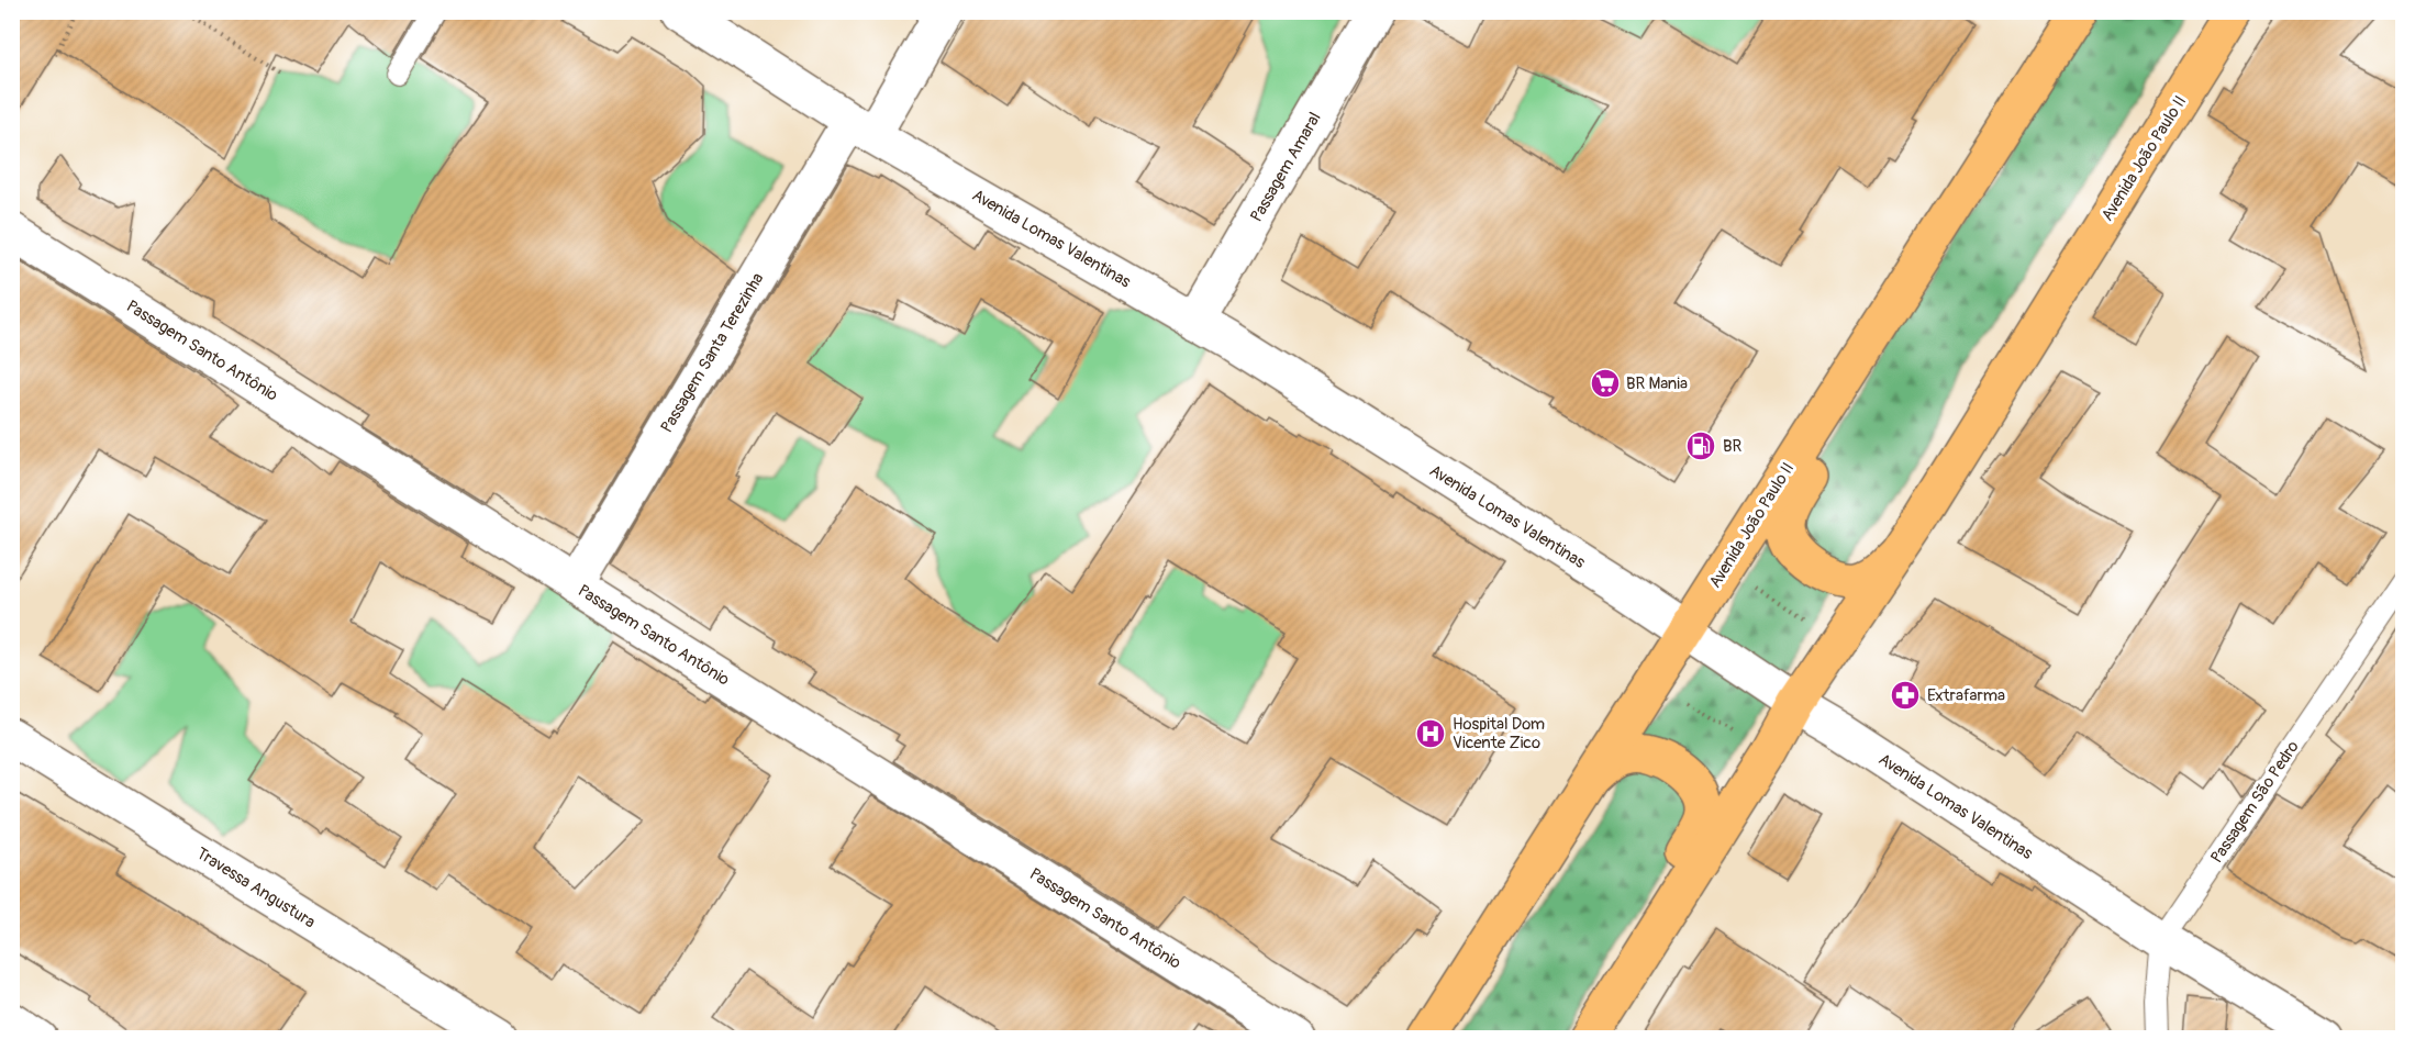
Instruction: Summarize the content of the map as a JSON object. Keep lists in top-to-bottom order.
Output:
{
  "streets": {
    "main road": ["Avenida João Paulo II"],
    "street": [
      "Passagem Amaral",
      "Avenida Lomas Valentinas",
      "Passagem Santo Antônio",
      "Passagem Santa Terezinha",
      "Travessa Angustura"
    ],
    "lane": ["Passagem São Pedro"]
  },
  "crossings": [
    ["Avenida João Paulo II", "Avenida Lomas Valentinas"],
    ["Passagem Amaral", "Avenida Lomas Valentinas"],
    ["Avenida Lomas Valentinas", "Passagem Santa Terezinha"],
    ["Avenida Lomas Valentinas", "Passagem São Pedro"],
    ["Passagem Santo Antônio", "Passagem Santa Terezinha"]
  ],
  "places": {
    "supermarket": ["BR Mania"],
    "fuel station": ["BR"],
    "pharmacy": ["Extrafarma"],
    "hospital": ["Hospital Dom Vicente Zico"]
  }
}
